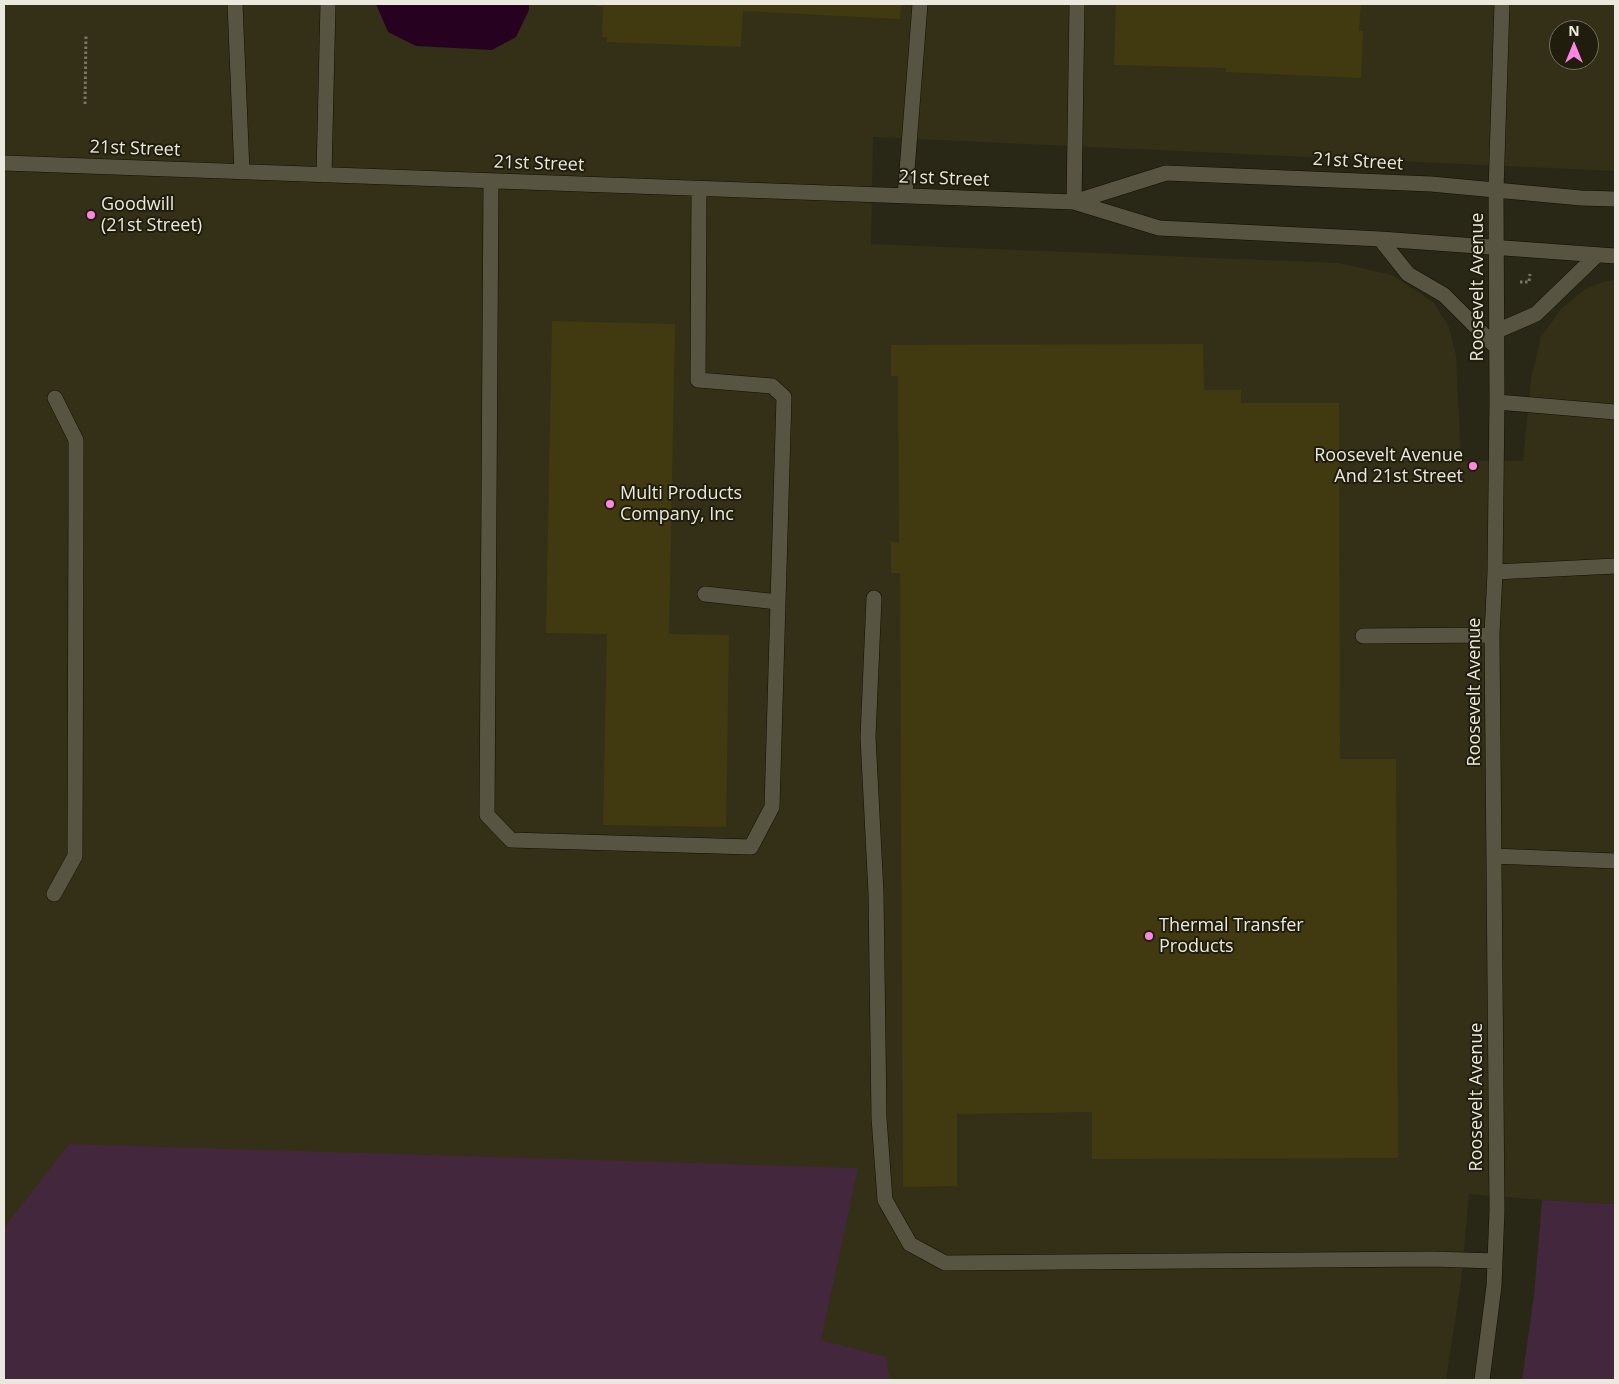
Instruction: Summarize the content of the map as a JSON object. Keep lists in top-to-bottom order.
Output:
{
  "streets": {
    "street": ["21st Street", "Roosevelt Avenue"]
  },
  "crossings": [
    ["21st Street", "Roosevelt Avenue"]
  ],
  "places": [
    "Goodwill (21st Street)",
    "Roosevelt Avenue And 21st Street",
    "Multi Products Company, Inc",
    "Thermal Transfer Products"
  ],
  "north": "top"
}
